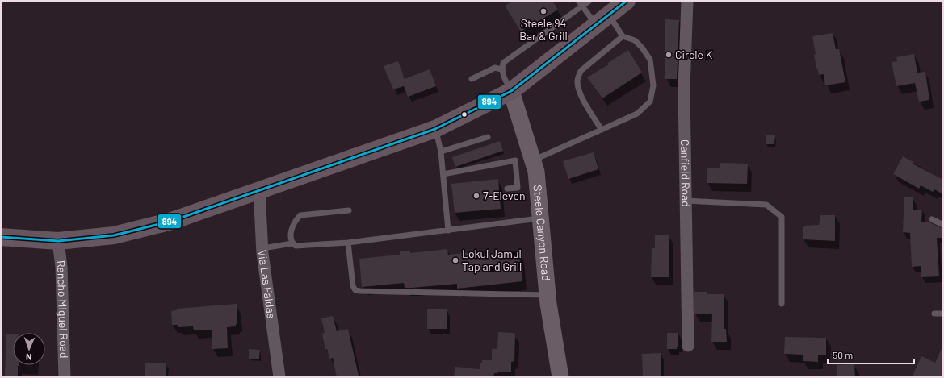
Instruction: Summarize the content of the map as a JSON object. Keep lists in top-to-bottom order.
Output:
{
  "streets": {
    "street": [
      "Canfield Road",
      "Steele Canyon Road",
      "Via Las Faldas",
      "Rancho Miguel Road"
    ]
  },
  "places": [
    "Steele 94 Bar & Grill",
    "Circle K",
    "7-Eleven",
    "Lokul Jamul Tap and Grill"
  ],
  "lines": ["transit line 894"],
  "scale_bar": "50 m",
  "north": "bottom"
}
